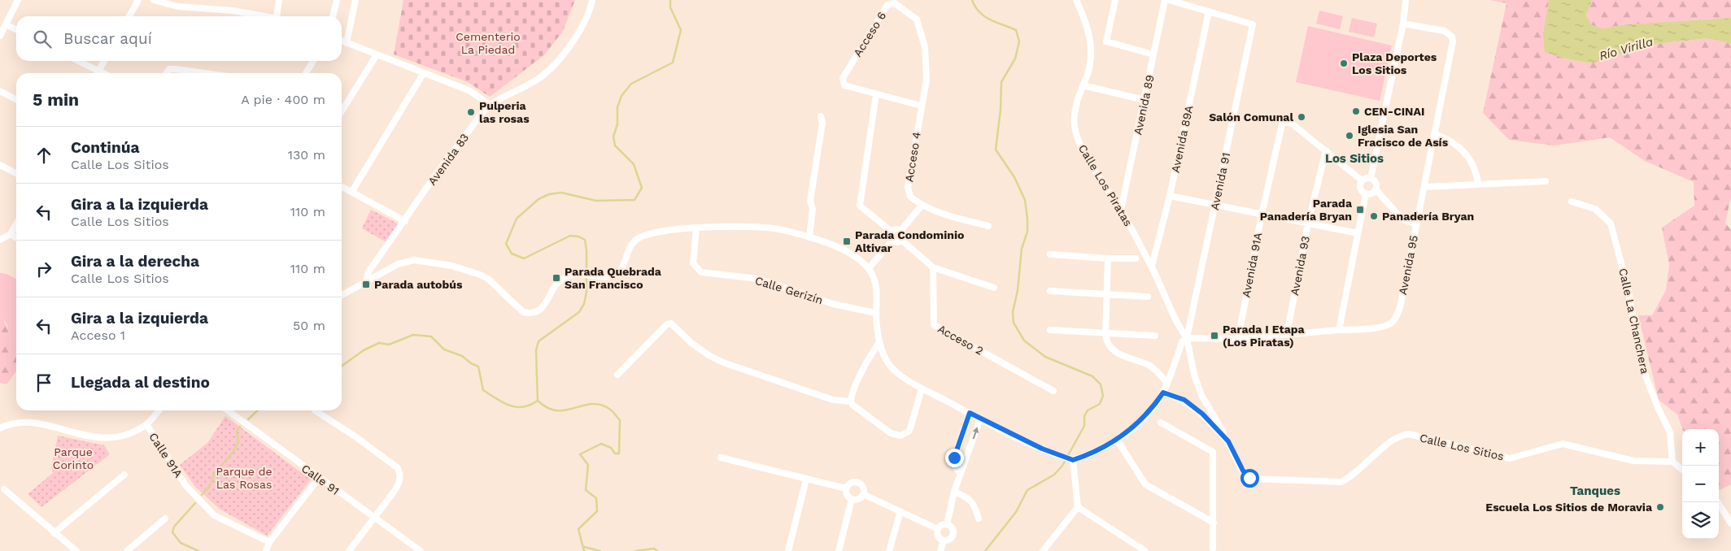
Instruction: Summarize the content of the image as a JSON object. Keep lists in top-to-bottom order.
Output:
{
  "streets": {
    "street": [
      "Acceso 6",
      "Avenida 89",
      "Avenida 89A",
      "Acceso 4",
      "Avenida 83",
      "Avenida 91",
      "Calle Los Piratas",
      "Avenida 91A",
      "Avenida 95",
      "Avenida 93",
      "Calle Gerizín",
      "Calle La Chanchera",
      "Acceso 2",
      "Calle Los Sitios",
      "Calle 91A",
      "Calle 91"
    ]
  },
  "crossings": [
    ["Acceso 6", "Acceso 4"],
    ["Avenida 89", "Calle Los Piratas"],
    ["Avenida 89A", "Avenida 91"],
    ["Avenida 89A", "Calle Los Piratas"],
    ["Avenida 91", "Calle Los Piratas"],
    ["Avenida 91", "Avenida 95"],
    ["Calle Los Piratas", "Avenida 95"],
    ["Avenida 91A", "Avenida 95"],
    ["Avenida 91A", "Avenida 93"],
    ["Avenida 95", "Avenida 93"],
    ["Calle La Chanchera", "Calle Los Sitios"]
  ],
  "districts": ["Los Sitios", "Tanques"],
  "water": ["Río Virilla"],
  "parks": ["Cementerio La Piedad", "Parque Corinto", "Parque de Las Rosas"],
  "places": {
    "other": [
      "Plaza Deportes Los Sitios",
      "CEN-CINAI",
      "Pulperia las rosas",
      "Salón Comunal",
      "Iglesia San Fracisco de Asís",
      "Panadería Bryan",
      "Escuela Los Sitios de Moravia"
    ],
    "transit": [
      "Parada Panadería Bryan",
      "Parada Condominio Altivar",
      "Parada Quebrada San Francisco",
      "Parada autobús",
      "Parada I Etapa (Los Piratas)"
    ]
  },
  "page": {
    "search": "Buscar aquí",
    "heading": ["5 min", "A pie · 400 m"],
    "list": [
      ["Continúa", "Calle Los Sitios", "130 m"],
      ["Gira a la izquierda", "Calle Los Sitios", "110 m"],
      ["Gira a la derecha", "Calle Los Sitios", "110 m"],
      ["Gira a la izquierda", "Acceso 1", "50 m"],
      "Llegada al destino"
    ],
    "map_buttons": ["+", "−"]
  }
}
